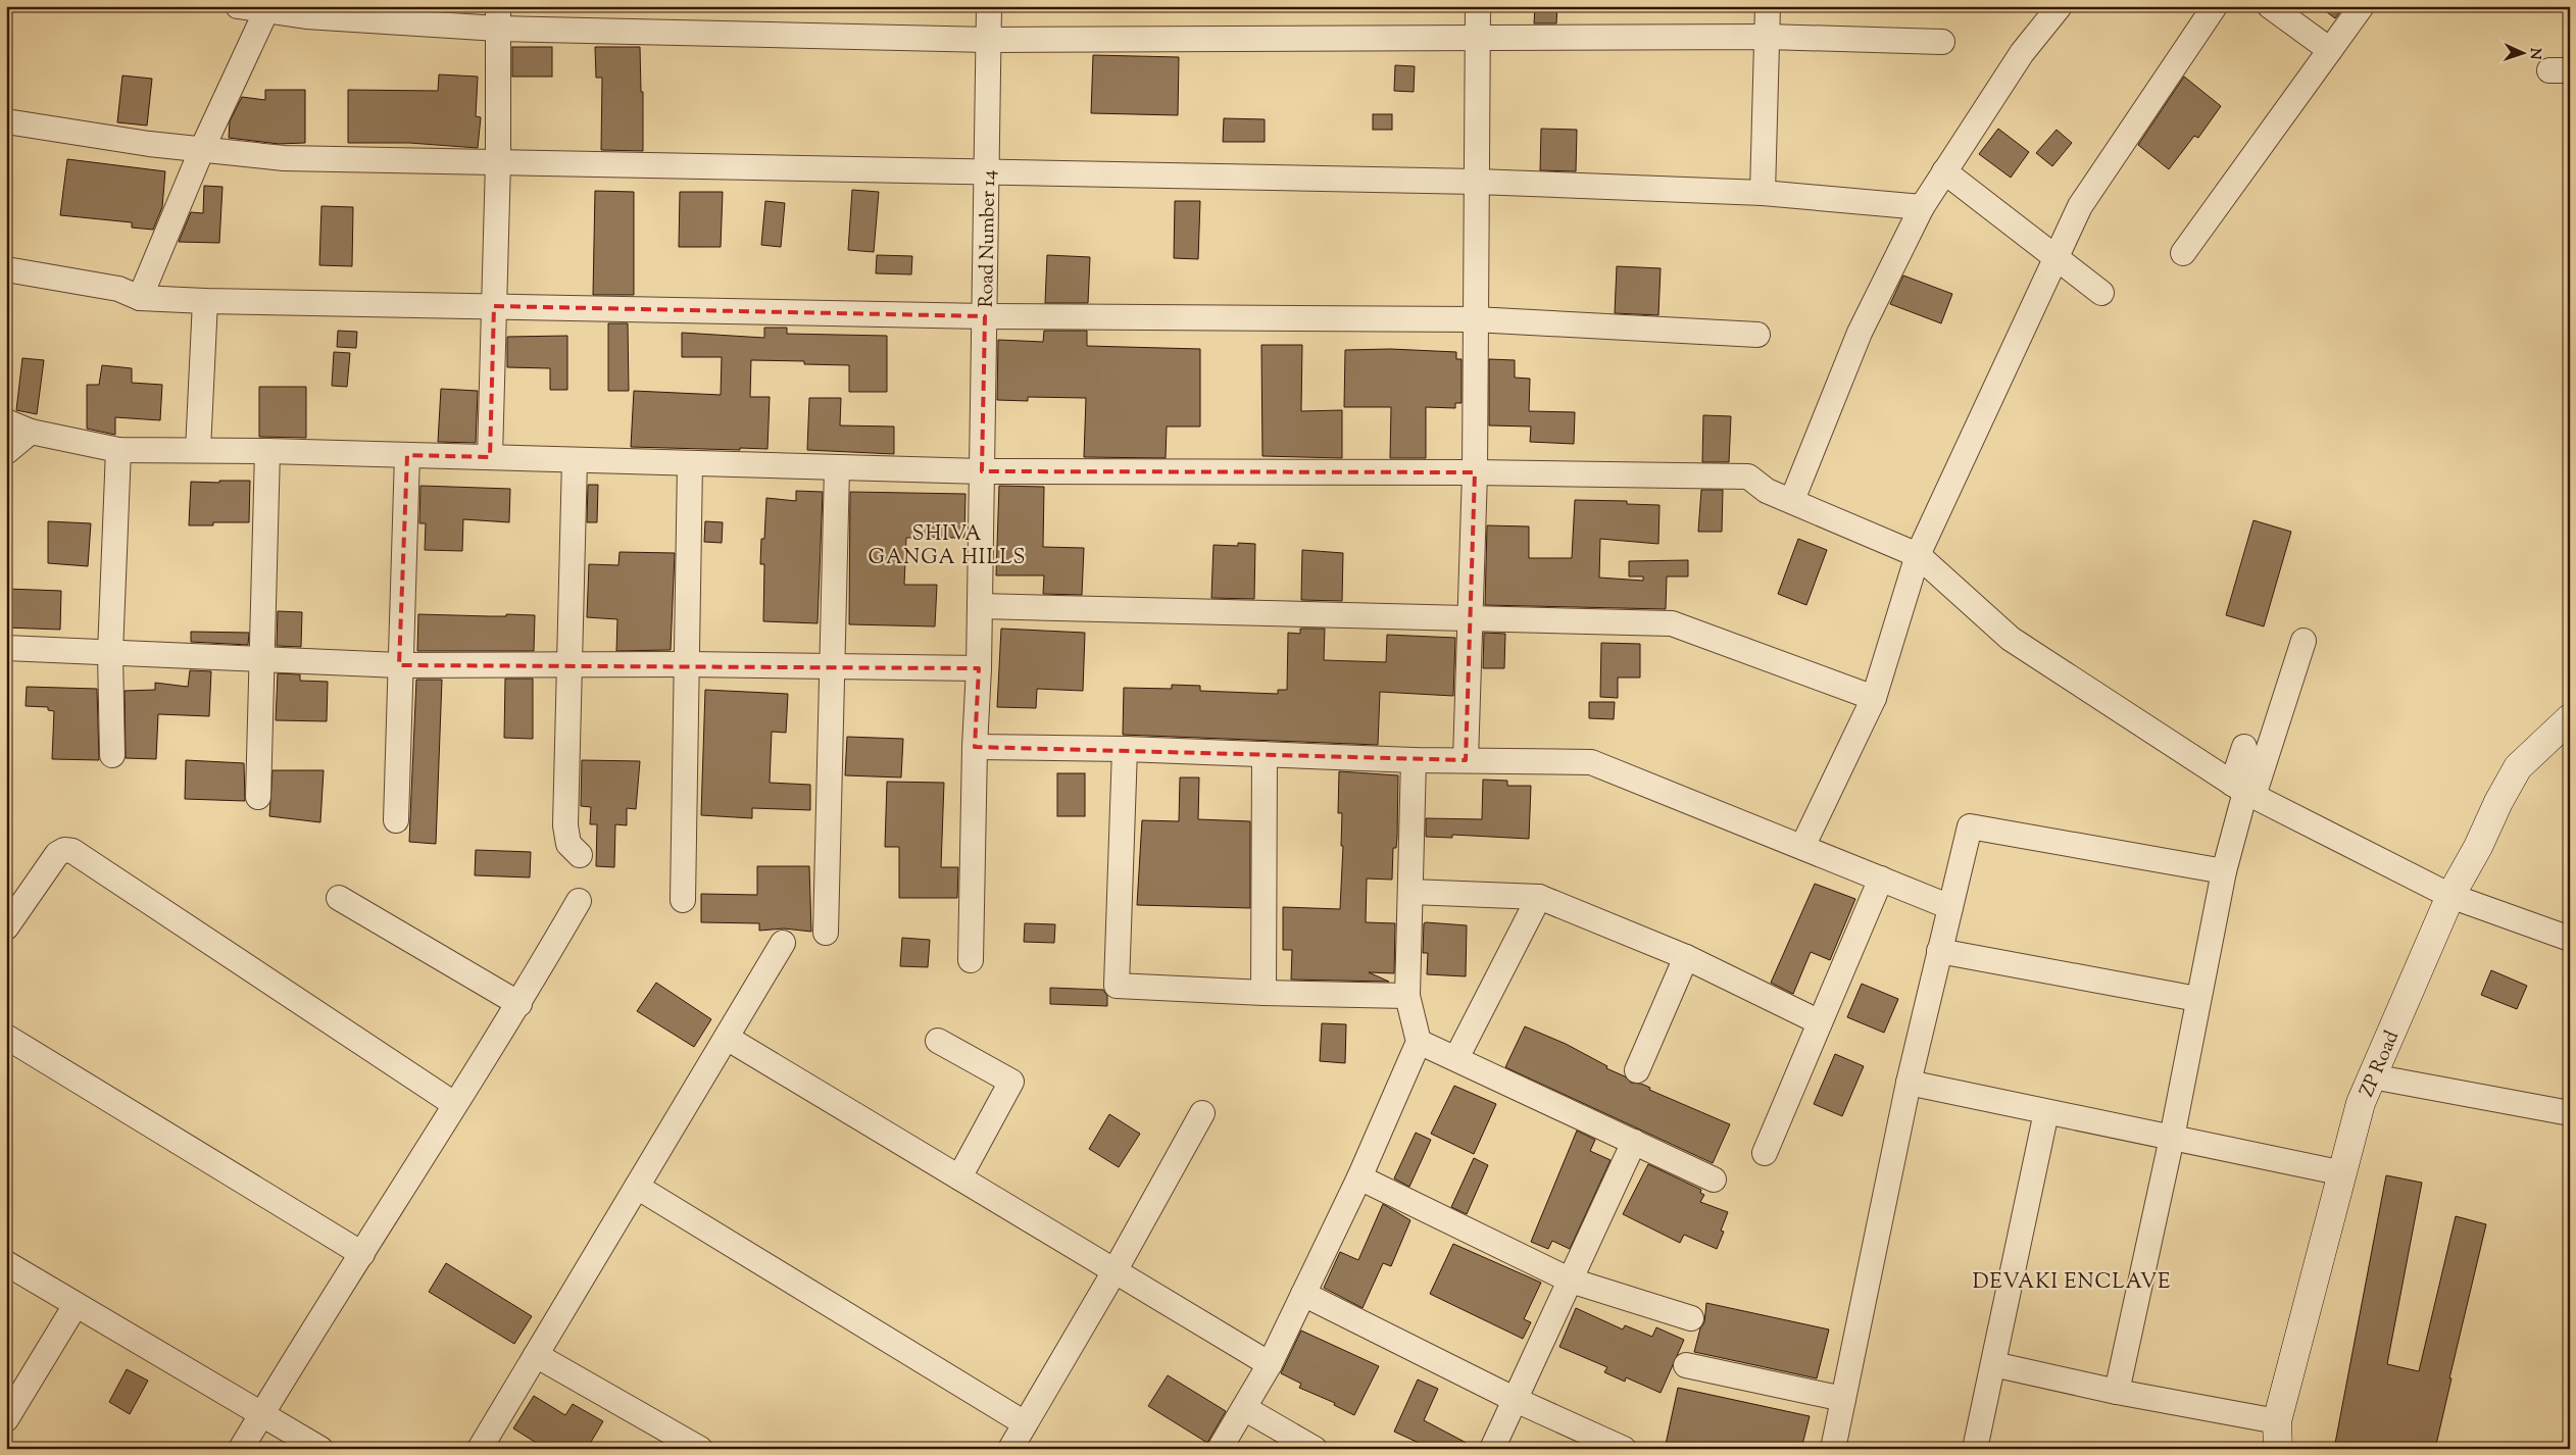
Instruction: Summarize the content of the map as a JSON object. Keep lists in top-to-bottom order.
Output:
{
  "streets": {
    "street": ["Road Number 14", "ZP Road"]
  },
  "districts": ["SHIVA GANGA HILLS", "DEVAKI ENCLAVE"],
  "north": "right"
}
